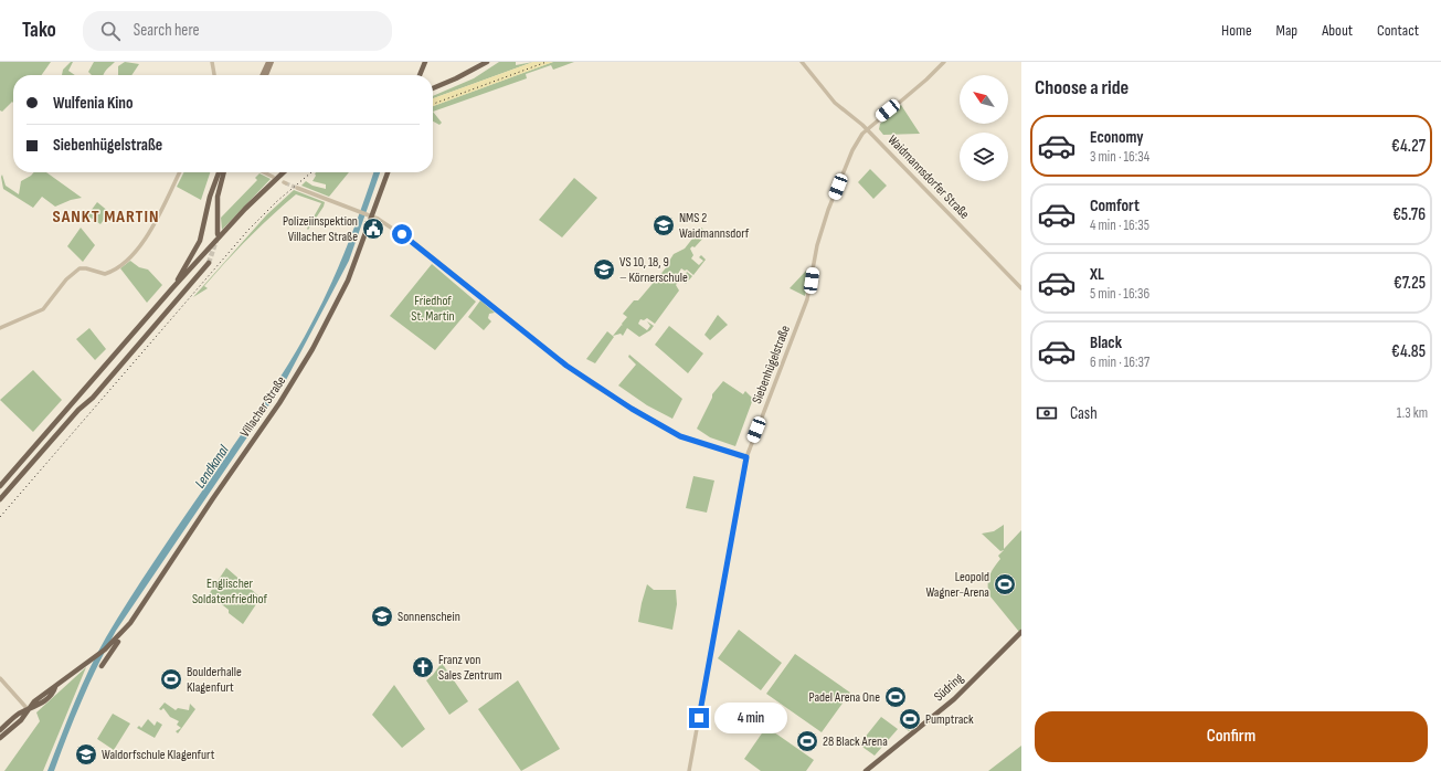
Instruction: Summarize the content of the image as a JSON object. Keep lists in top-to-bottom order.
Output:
{
  "streets": {
    "main road": ["Villacher Straße", "Südring"],
    "street": ["Waidmannsdorfer Straße", "Siebenhügelstraße"]
  },
  "crossings": [
    ["Waidmannsdorfer Straße", "Siebenhügelstraße"]
  ],
  "districts": ["SANKT MARTIN"],
  "water": ["Lendkanal"],
  "parks": ["Friedhof St. Martin", "Englischer Soldatenfriedhof"],
  "places": {
    "school or university": [
      "NMS 2 Waidmannsdorf",
      "VS 10, 18, 9 – Körnerschule",
      "Sonnenschein",
      "Waldorfschule Klagenfurt"
    ],
    "public building": ["Polizeiinspektion Villacher Straße"],
    "sports": [
      "Leopold Wagner-Arena",
      "Boulderhalle Klagenfurt",
      "Padel Arena One",
      "Pumptrack",
      "28 Black Arena"
    ],
    "church": ["Franz von Sales Zentrum"]
  },
  "north": "top left",
  "page": {
    "header": "Tako",
    "search": "Search here",
    "nav": [
      "Home",
      "Map",
      "About",
      "Contact"
    ],
    "heading": "Choose a ride",
    "banner": ["Wulfenia Kino", "Siebenhügelstraße"],
    "list": [
      {
        "name": "Economy",
        "note": "3 min · 16:34",
        "value": "€4.27"
      },
      {
        "name": "Comfort",
        "note": "4 min · 16:35",
        "value": "€5.76"
      },
      {
        "name": "XL",
        "note": "5 min · 16:36",
        "value": "€7.25"
      },
      {
        "name": "Black",
        "note": "6 min · 16:37",
        "value": "€4.85"
      }
    ],
    "pay": ["Cash", "1.3 km"],
    "bubble": "4 min",
    "buttons": "Confirm"
  }
}
